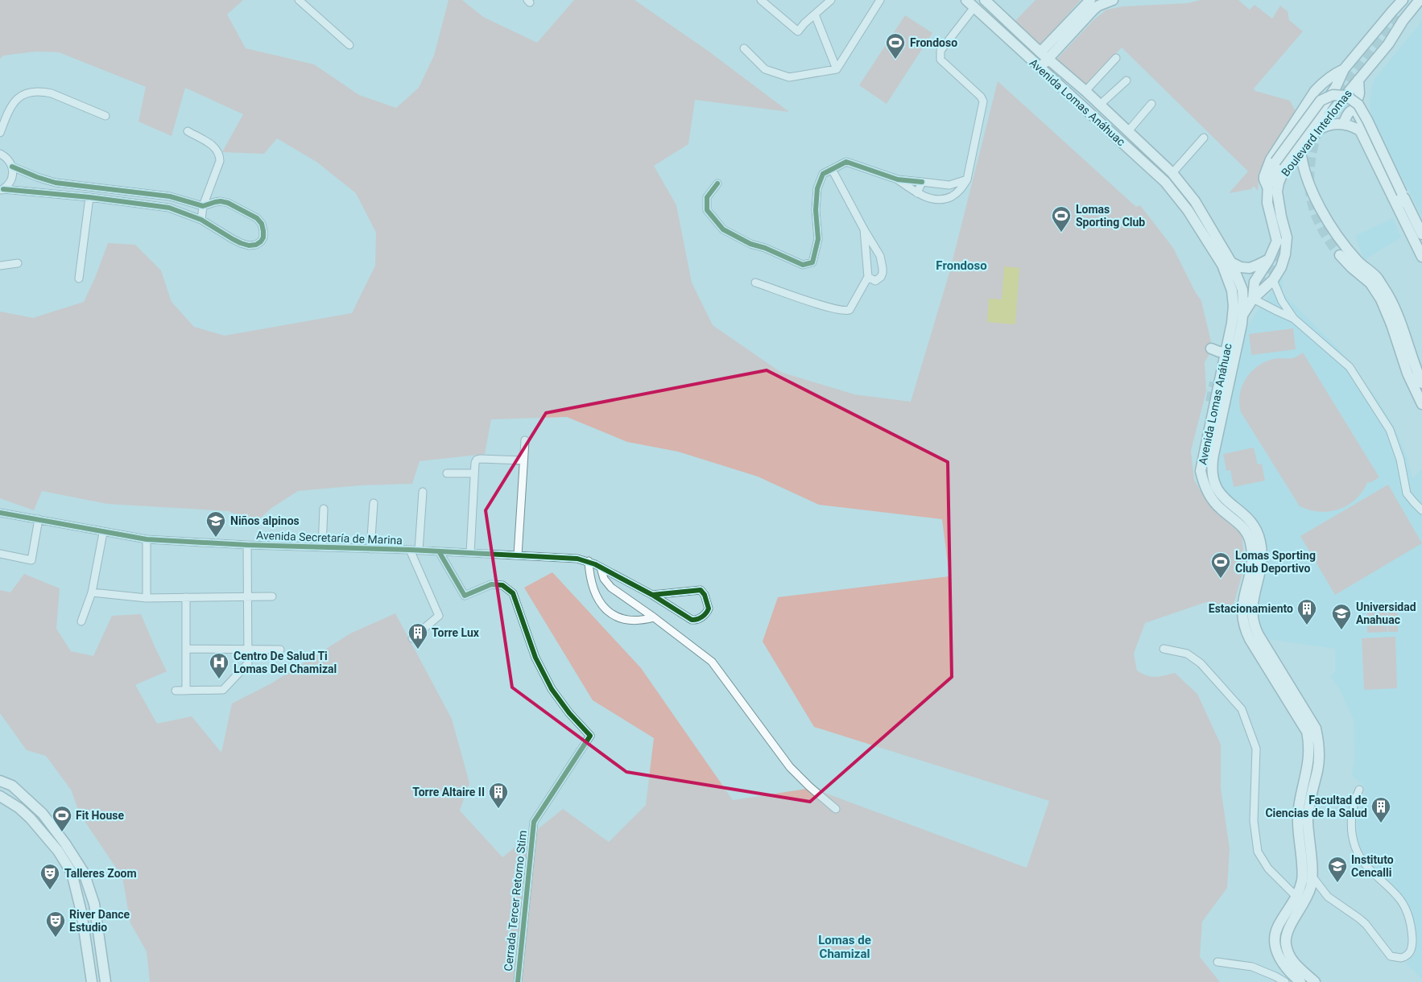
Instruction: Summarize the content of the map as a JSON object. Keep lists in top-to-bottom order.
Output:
{
  "streets": {
    "main road": ["Avenida Lomas Anáhuac", "Boulevard Interlomas"],
    "street": ["Avenida Secretaría de Marina", "Cerrada Tercer Retorno Stim"]
  },
  "crossings": [
    ["Avenida Lomas Anáhuac", "Boulevard Interlomas"],
    ["Avenida Secretaría de Marina", "Cerrada Tercer Retorno Stim"]
  ],
  "districts": ["Frondoso", "Lomas de Chamizal"],
  "places": {
    "sports": [
      "Frondoso",
      "Lomas Sporting Club",
      "Lomas Sporting Club Deportivo",
      "Fit House"
    ],
    "school or university": ["Niños alpinos", "Universidad Anahuac", "Instituto Cencalli"],
    "building": [
      "Estacionamiento",
      "Torre Lux",
      "Torre Altaire II",
      "Facultad de Ciencias de la Salud"
    ],
    "hospital": ["Centro De Salud Ti Lomas Del Chamizal"],
    "theatre": ["Talleres Zoom", "River Dance Estudio"]
  }
}
